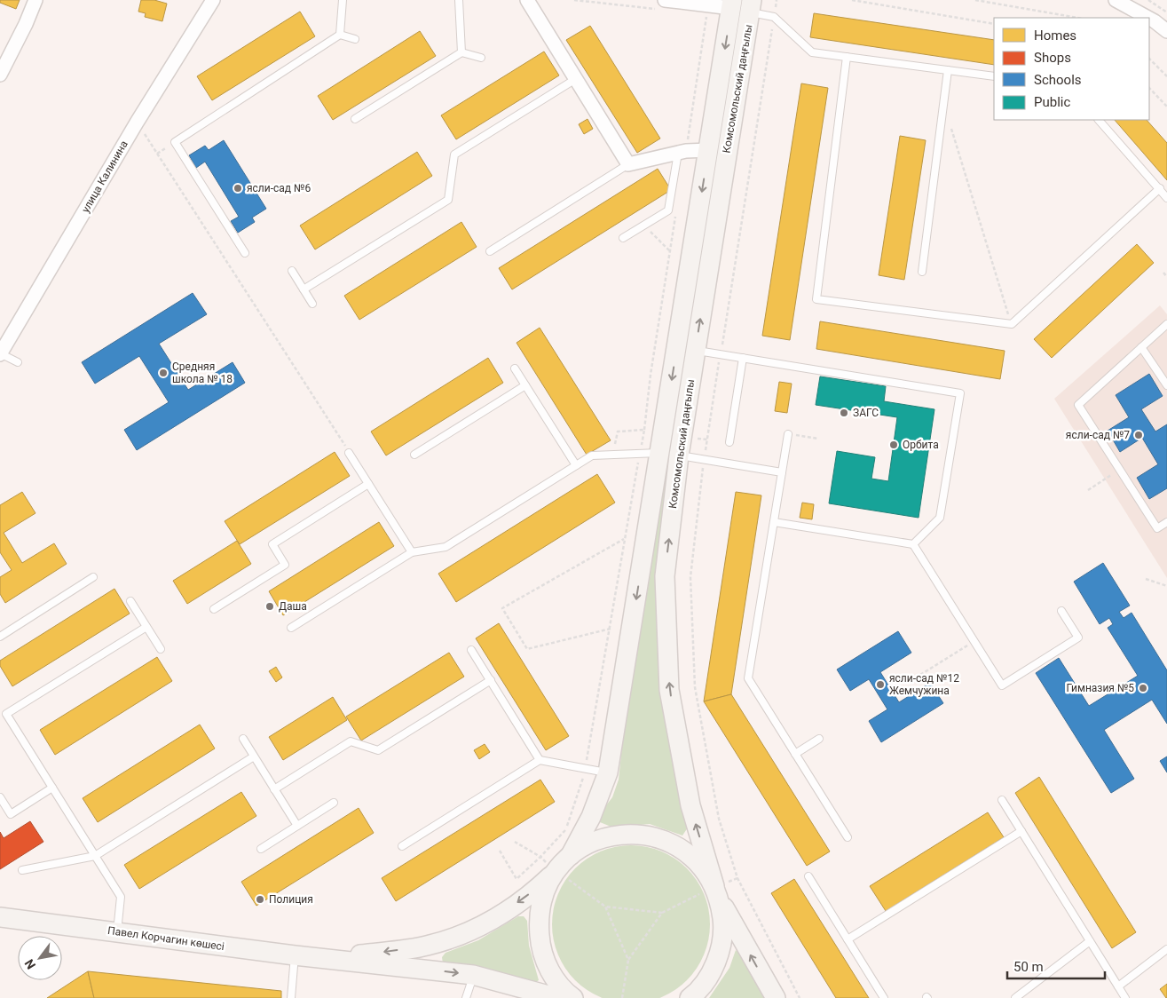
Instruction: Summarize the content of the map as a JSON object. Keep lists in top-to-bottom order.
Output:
{
  "streets": {
    "street": ["Комсомольский даңғылы", "улица Калинина", "Павел Корчагин көшесі"]
  },
  "places": [
    "ясли-сад №6",
    "Средняя школа № 18",
    "ЗАГС",
    "ясли-сад №7",
    "Орбита",
    "Даша",
    "ясли-сад №12 Жемчужина",
    "Гимназия №5",
    "Полиция"
  ],
  "legend": [
    "Homes",
    "Shops",
    "Schools",
    "Public"
  ],
  "scale_bar": "50 m",
  "north": "bottom left"
}
